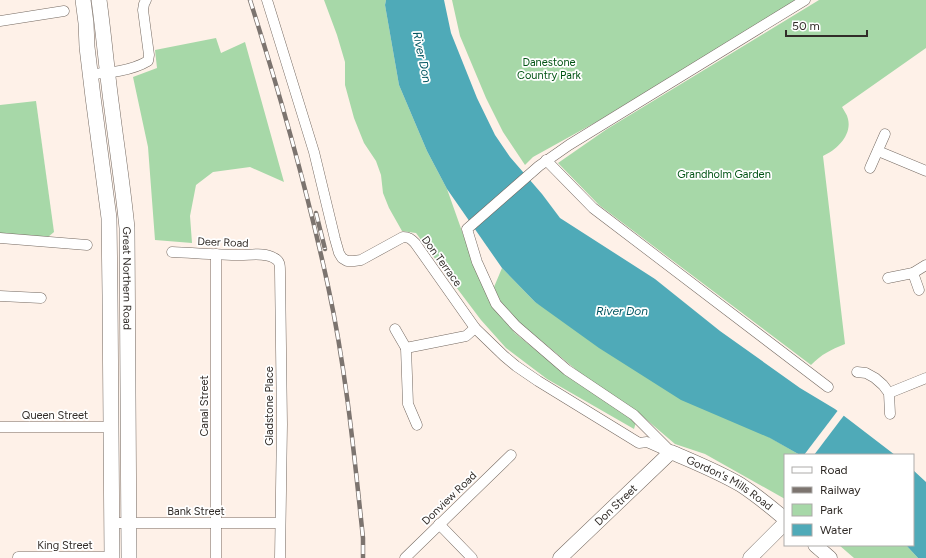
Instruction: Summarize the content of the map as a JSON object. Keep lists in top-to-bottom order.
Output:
{
  "streets": {
    "main road": ["Great Northern Road"],
    "street": [
      "Deer Road",
      "Don Terrace",
      "Canal Street",
      "Gladstone Place",
      "Queen Street",
      "Gordon's Mills Road",
      "Donview Road",
      "Don Street",
      "Bank Street",
      "King Street"
    ]
  },
  "crossings": [
    ["Deer Road", "Canal Street"],
    ["Deer Road", "Gladstone Place"],
    ["Don Terrace", "Gordon's Mills Road"],
    ["Don Terrace", "Don Street"],
    ["Great Northern Road", "Queen Street"],
    ["Great Northern Road", "Bank Street"],
    ["Great Northern Road", "King Street"],
    ["Canal Street", "Bank Street"],
    ["Gladstone Place", "Bank Street"],
    ["Gordon's Mills Road", "Don Street"]
  ],
  "water": ["River Don"],
  "parks": ["Danestone Country Park", "Grandholm Garden"],
  "legend": [
    "Road",
    "Railway",
    "Park",
    "Water"
  ],
  "scale_bar": "50 m"
}
